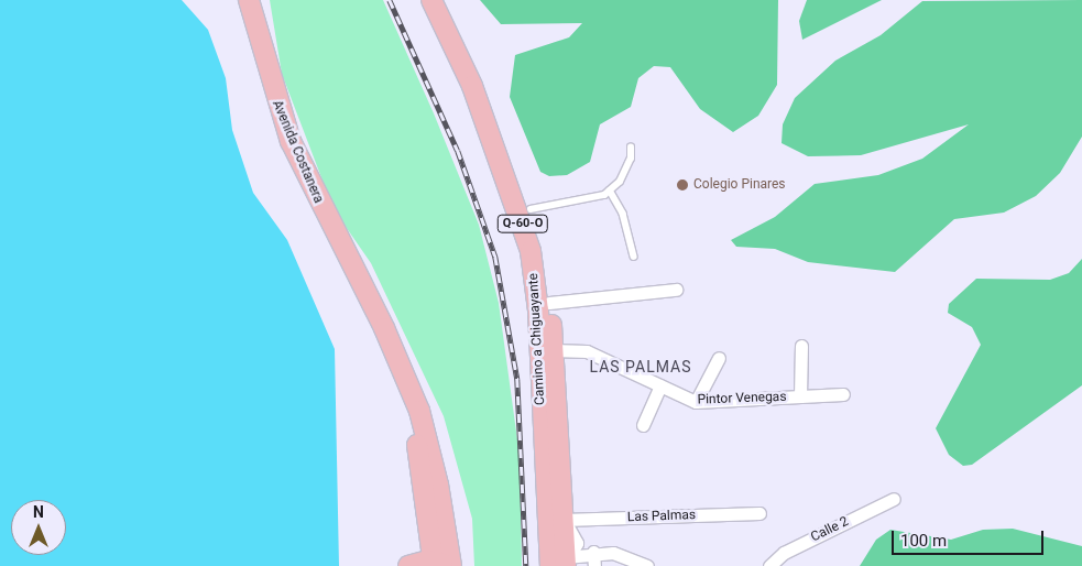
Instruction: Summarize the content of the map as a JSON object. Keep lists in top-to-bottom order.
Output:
{
  "streets": {
    "main road": ["Avenida Costanera", "Q-60-O", "Camino a Chiguayante"],
    "street": ["Pintor Venegas", "Las Palmas", "Calle 2"]
  },
  "crossings": [
    ["Camino a Chiguayante", "Pintor Venegas"],
    ["Camino a Chiguayante", "Las Palmas"]
  ],
  "districts": ["LAS PALMAS"],
  "places": ["Colegio Pinares"],
  "scale_bar": "100 m",
  "north": "top"
}
